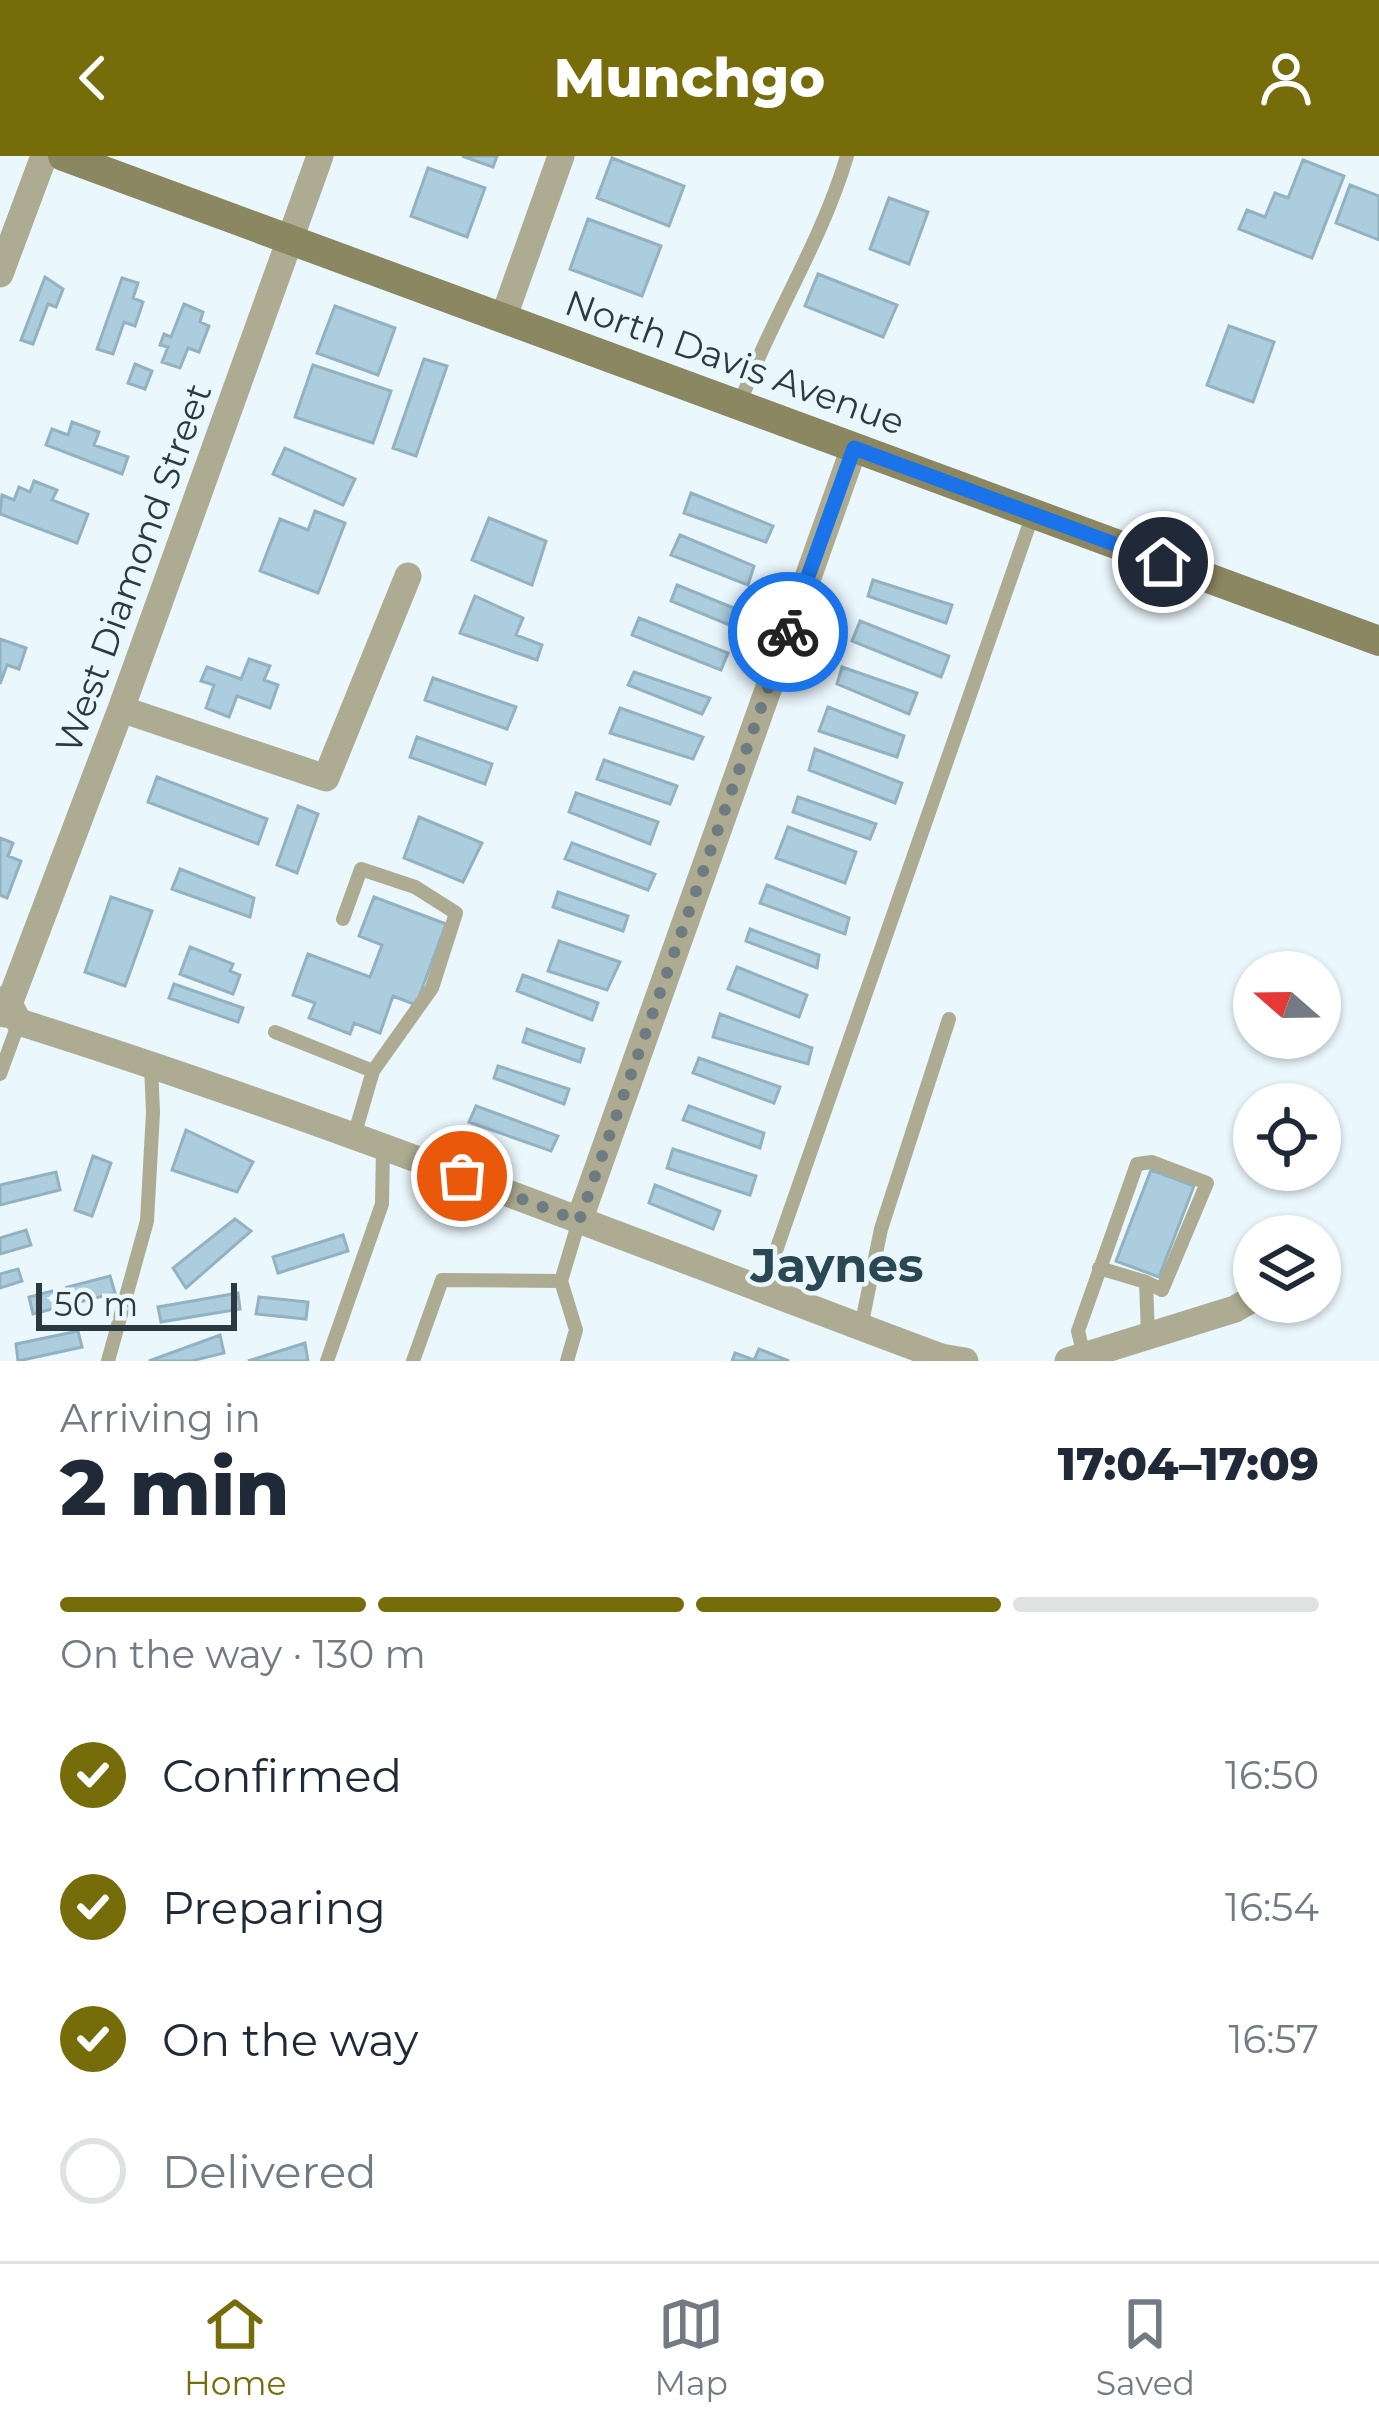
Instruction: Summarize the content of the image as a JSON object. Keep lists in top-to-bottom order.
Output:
{
  "streets": {
    "street": ["North Davis Avenue", "West Diamond Street"]
  },
  "crossings": [
    ["North Davis Avenue", "West Diamond Street"]
  ],
  "districts": ["Jaynes"],
  "scale_bar": "50 m",
  "north": "left",
  "page": {
    "header": "Munchgo",
    "scale": "50 m",
    "heading": ["2 min", "Arriving in", "17:04–17:09"],
    "bar": "On the way · 130 m",
    "list": [
      ["Confirmed", "16:50"],
      ["Preparing", "16:54"],
      ["On the way", "16:57"],
      "Delivered"
    ],
    "tabs": ["Home", "Map", "Saved"]
  }
}
